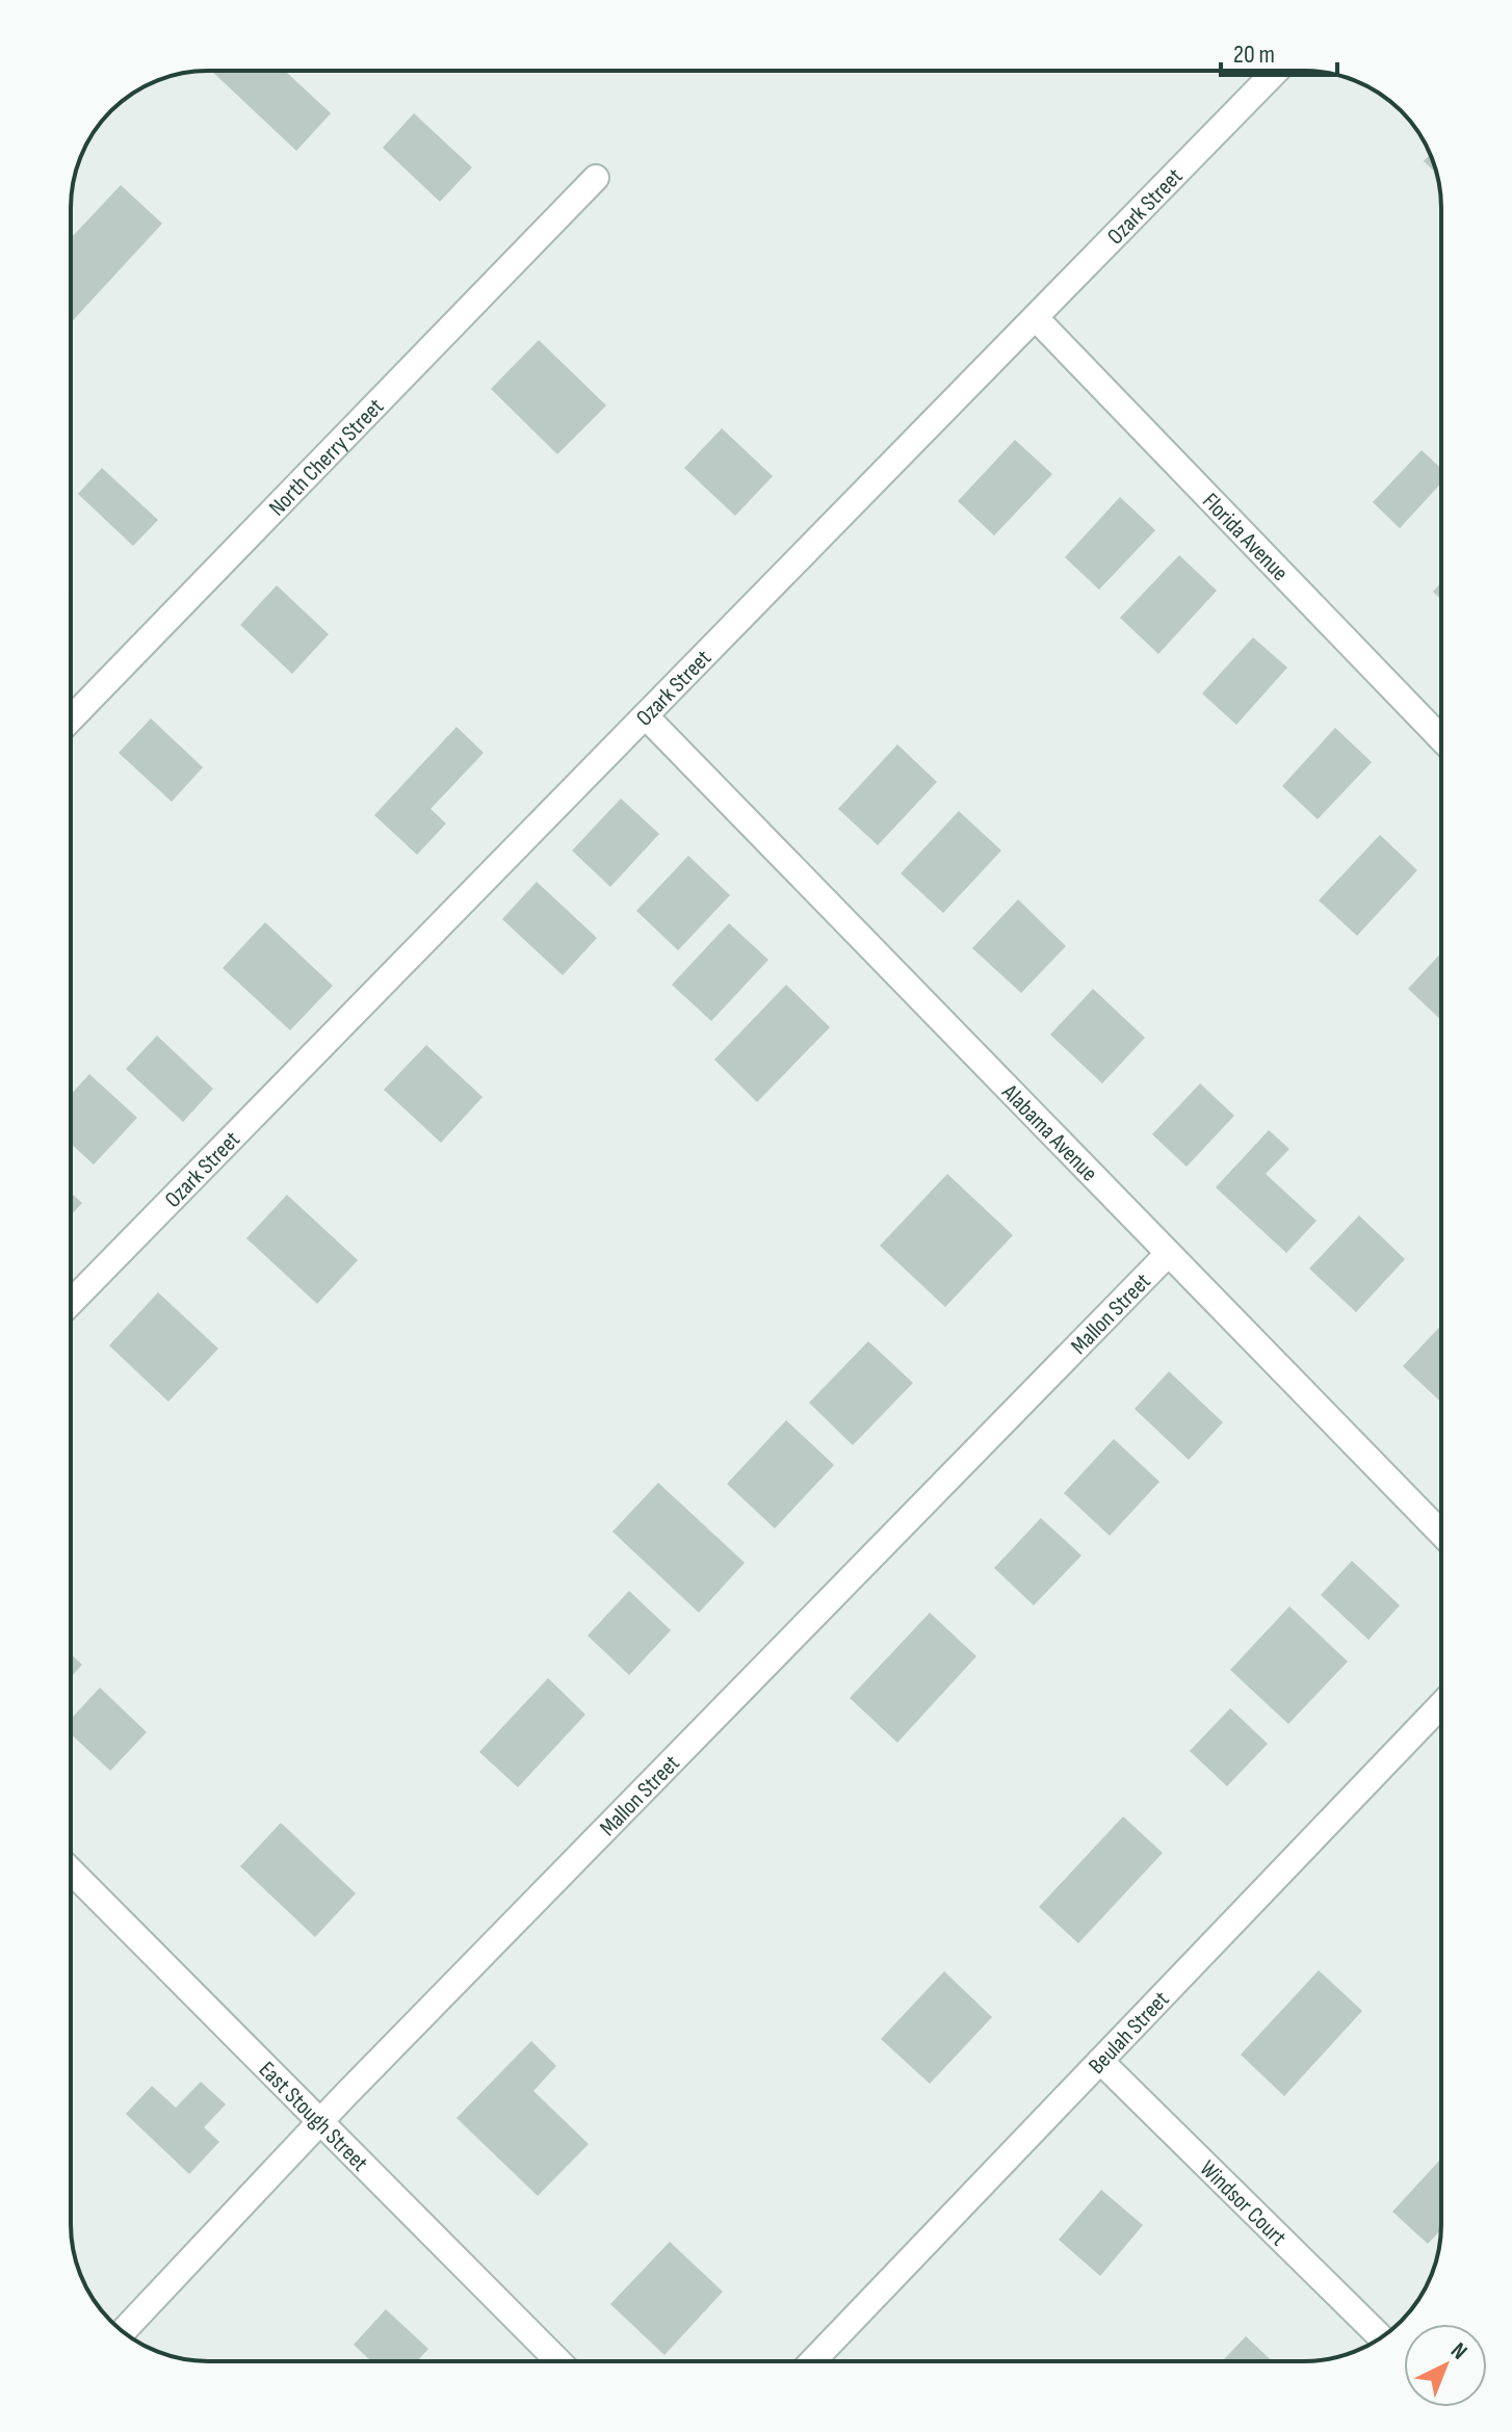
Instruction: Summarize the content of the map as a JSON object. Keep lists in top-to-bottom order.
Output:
{
  "streets": {
    "street": [
      "Ozark Street",
      "North Cherry Street",
      "Florida Avenue",
      "Alabama Avenue",
      "Mallon Street",
      "Beulah Street",
      "East Stough Street",
      "Windsor Court"
    ]
  },
  "crossings": [
    ["Ozark Street", "Florida Avenue"],
    ["Ozark Street", "Alabama Avenue"],
    ["Alabama Avenue", "Mallon Street"],
    ["Mallon Street", "East Stough Street"],
    ["Beulah Street", "Windsor Court"]
  ],
  "scale_bar": "20 m",
  "north": "top right"
}
